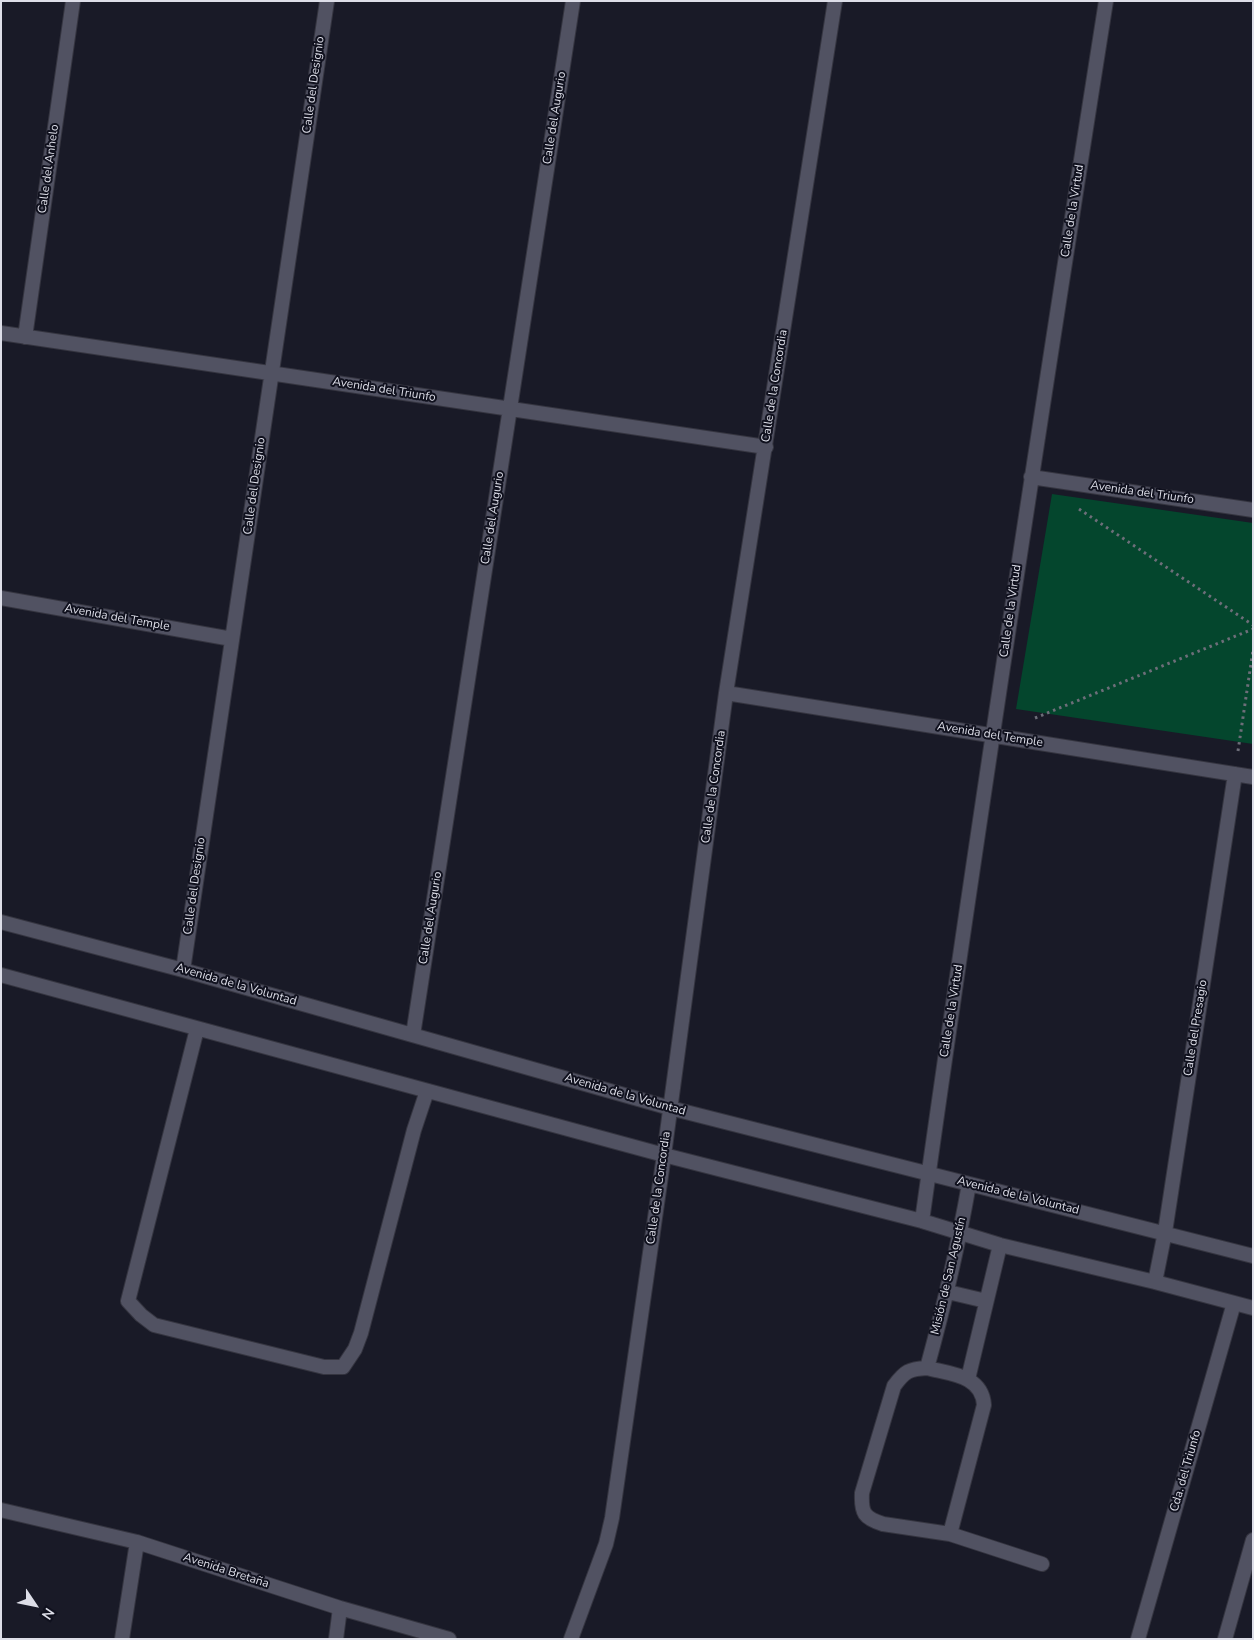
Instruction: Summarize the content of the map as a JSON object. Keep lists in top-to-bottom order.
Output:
{
  "streets": {
    "street": [
      "Calle del Designio",
      "Calle del Augurio",
      "Calle del Anhelo",
      "Calle de la Virtud",
      "Calle de la Concordia",
      "Avenida del Triunfo",
      "Avenida del Temple",
      "Avenida de la Voluntad",
      "Calle del Presagio",
      "Misión de San Agustín",
      "Cda. del Triunfo",
      "Avenida Bretaña"
    ]
  },
  "crossings": [
    ["Calle del Designio", "Avenida del Triunfo"],
    ["Calle del Designio", "Avenida del Temple"],
    ["Calle del Designio", "Avenida de la Voluntad"],
    ["Calle del Augurio", "Avenida del Triunfo"],
    ["Calle del Augurio", "Avenida de la Voluntad"],
    ["Calle del Anhelo", "Avenida del Triunfo"],
    ["Calle de la Virtud", "Avenida del Triunfo"],
    ["Calle de la Virtud", "Avenida del Temple"],
    ["Calle de la Virtud", "Avenida de la Voluntad"],
    ["Calle de la Concordia", "Avenida del Triunfo"],
    ["Calle de la Concordia", "Avenida del Temple"],
    ["Calle de la Concordia", "Avenida de la Voluntad"],
    ["Avenida del Temple", "Calle del Presagio"],
    ["Avenida de la Voluntad", "Calle del Presagio"],
    ["Avenida de la Voluntad", "Misión de San Agustín"]
  ],
  "north": "bottom right"
}
